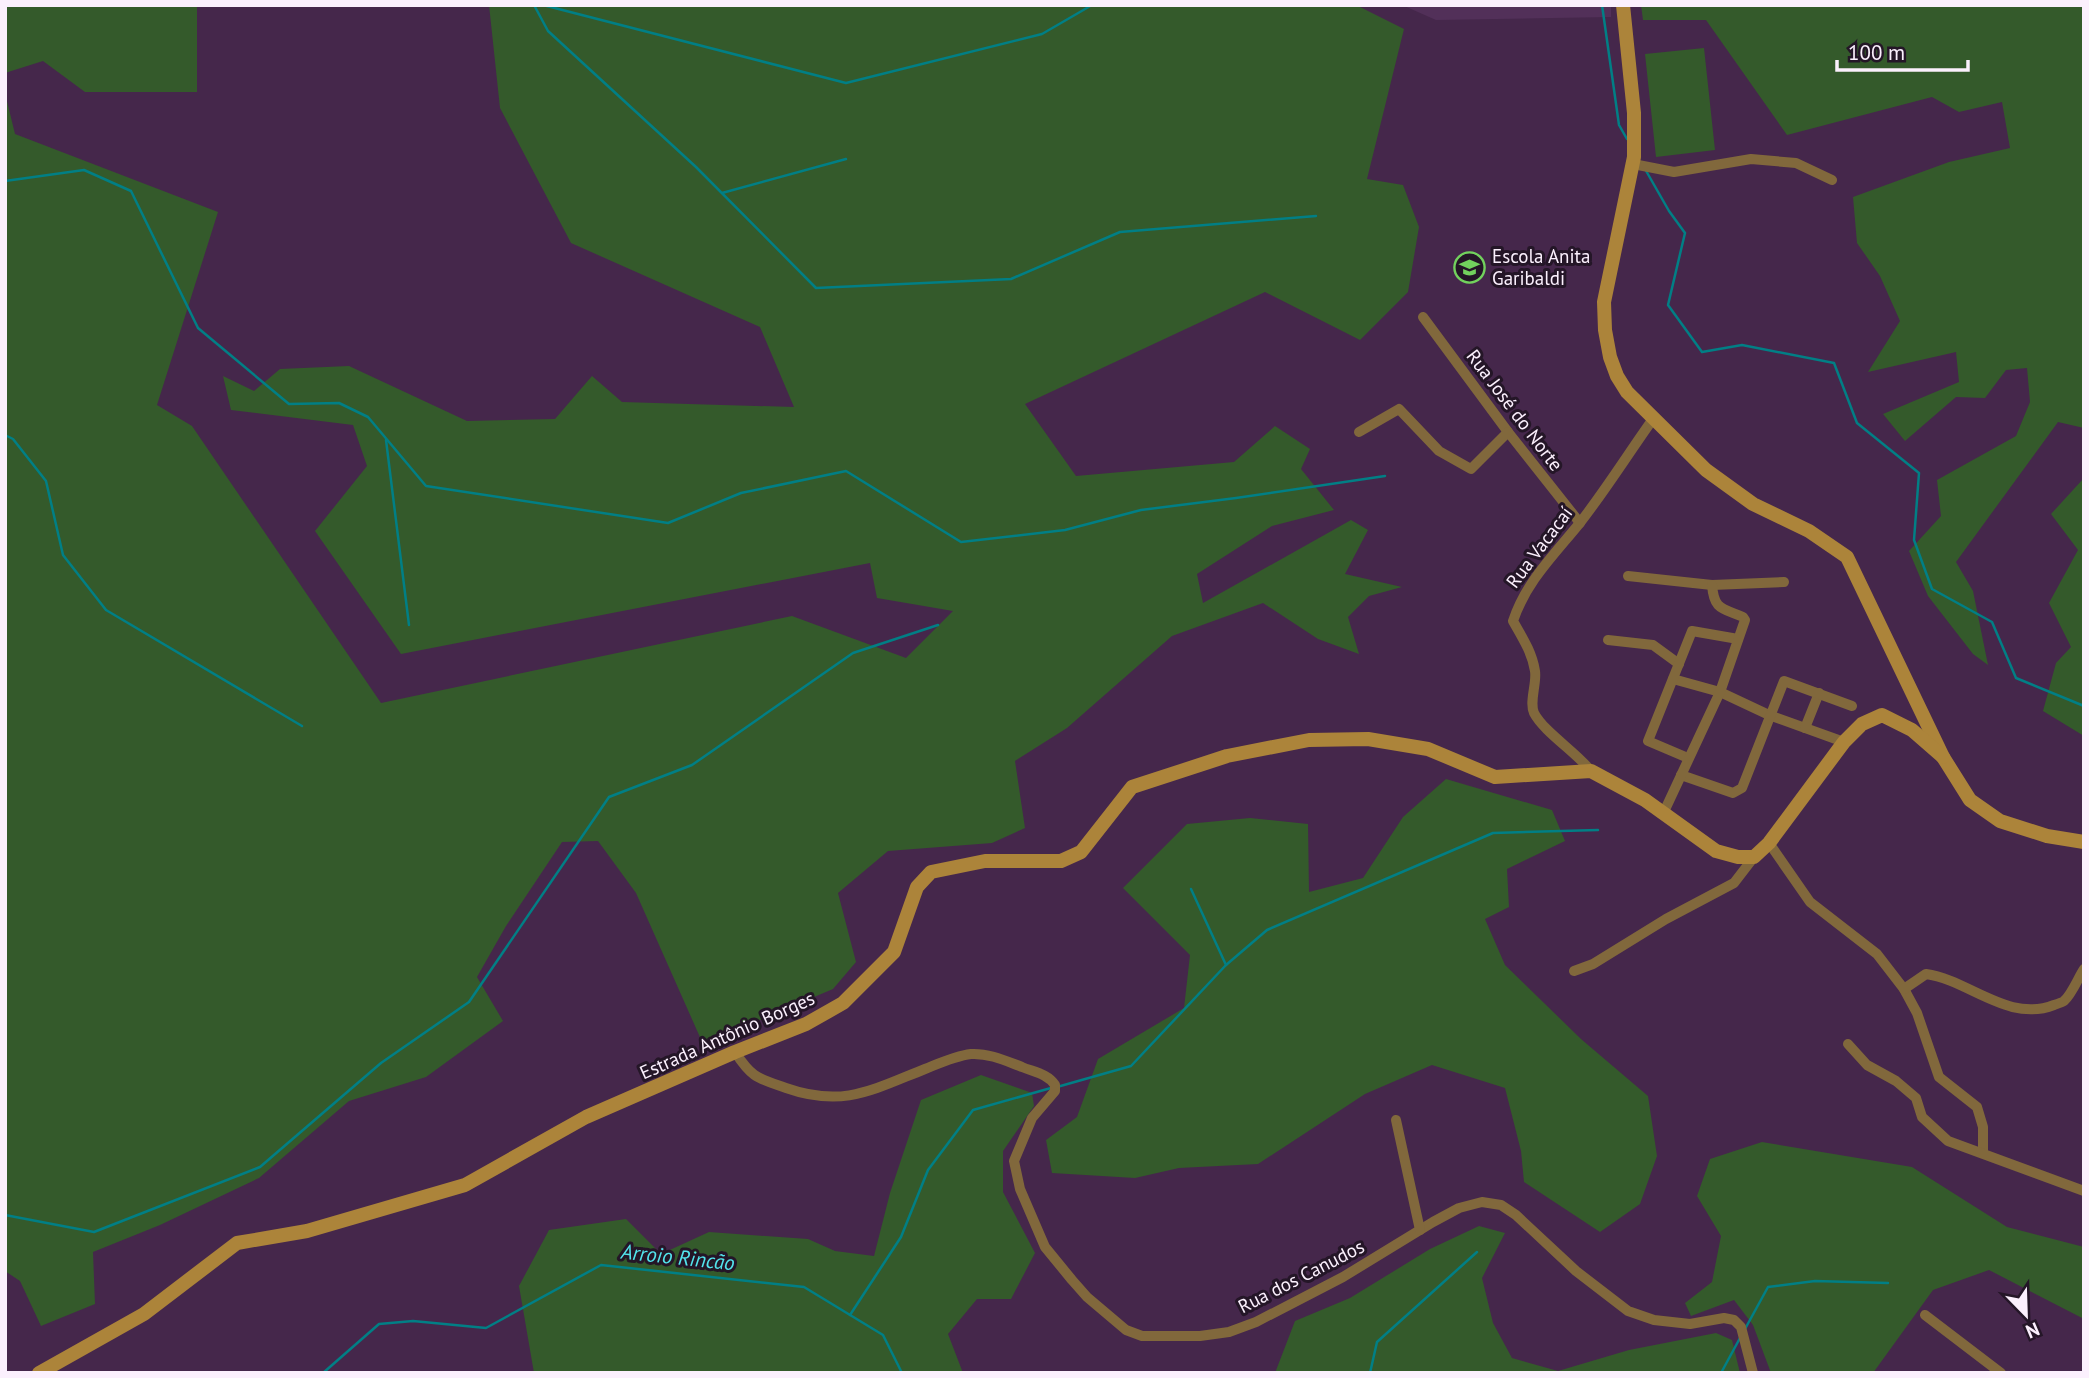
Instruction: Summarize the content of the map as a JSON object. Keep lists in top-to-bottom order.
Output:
{
  "streets": {
    "street": [
      "Rua José do Norte",
      "Rua Vacacaí",
      "Estrada Antônio Borges",
      "Rua dos Canudos"
    ]
  },
  "crossings": [
    ["Rua José do Norte", "Rua Vacacaí"],
    ["Rua Vacacaí", "Estrada Antônio Borges"],
    ["Estrada Antônio Borges", "Rua dos Canudos"]
  ],
  "water": ["Arroio Rincão"],
  "places": {
    "school or university": ["Escola Anita Garibaldi"]
  },
  "scale_bar": "100 m",
  "north": "bottom right"
}
